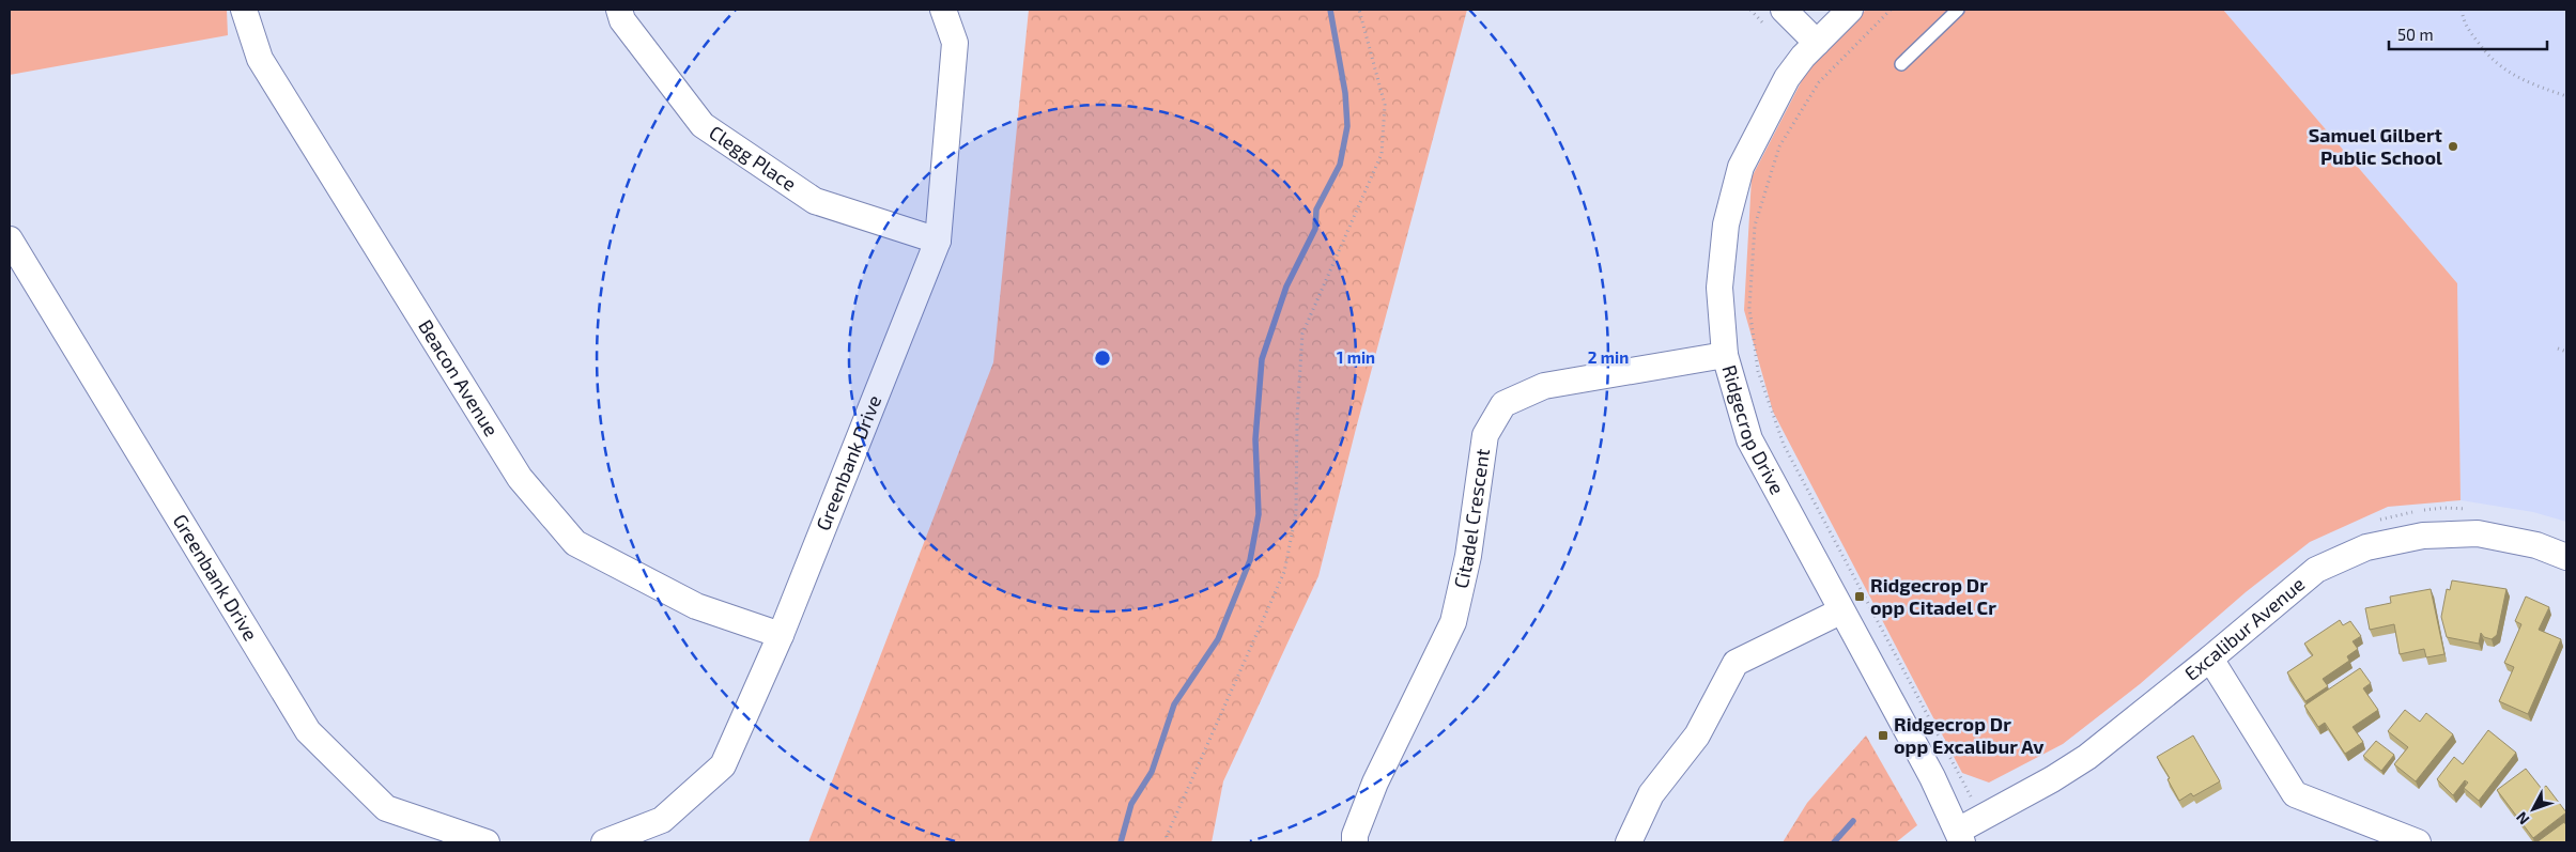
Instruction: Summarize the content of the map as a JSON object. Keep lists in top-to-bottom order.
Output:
{
  "streets": {
    "street": [
      "Clegg Place",
      "Beacon Avenue",
      "Ridgecrop Drive",
      "Greenbank Drive",
      "Citadel Crescent",
      "Excalibur Avenue"
    ]
  },
  "crossings": [
    ["Clegg Place", "Greenbank Drive"],
    ["Beacon Avenue", "Greenbank Drive"],
    ["Ridgecrop Drive", "Citadel Crescent"],
    ["Ridgecrop Drive", "Excalibur Avenue"]
  ],
  "places": {
    "other": ["Samuel Gilbert Public School"],
    "transit": ["Ridgecrop Dr opp Citadel Cr", "Ridgecrop Dr opp Excalibur Av"]
  },
  "scale_bar": "50 m",
  "north": "bottom left",
  "rings": ["1 min", "2 min"]
}
